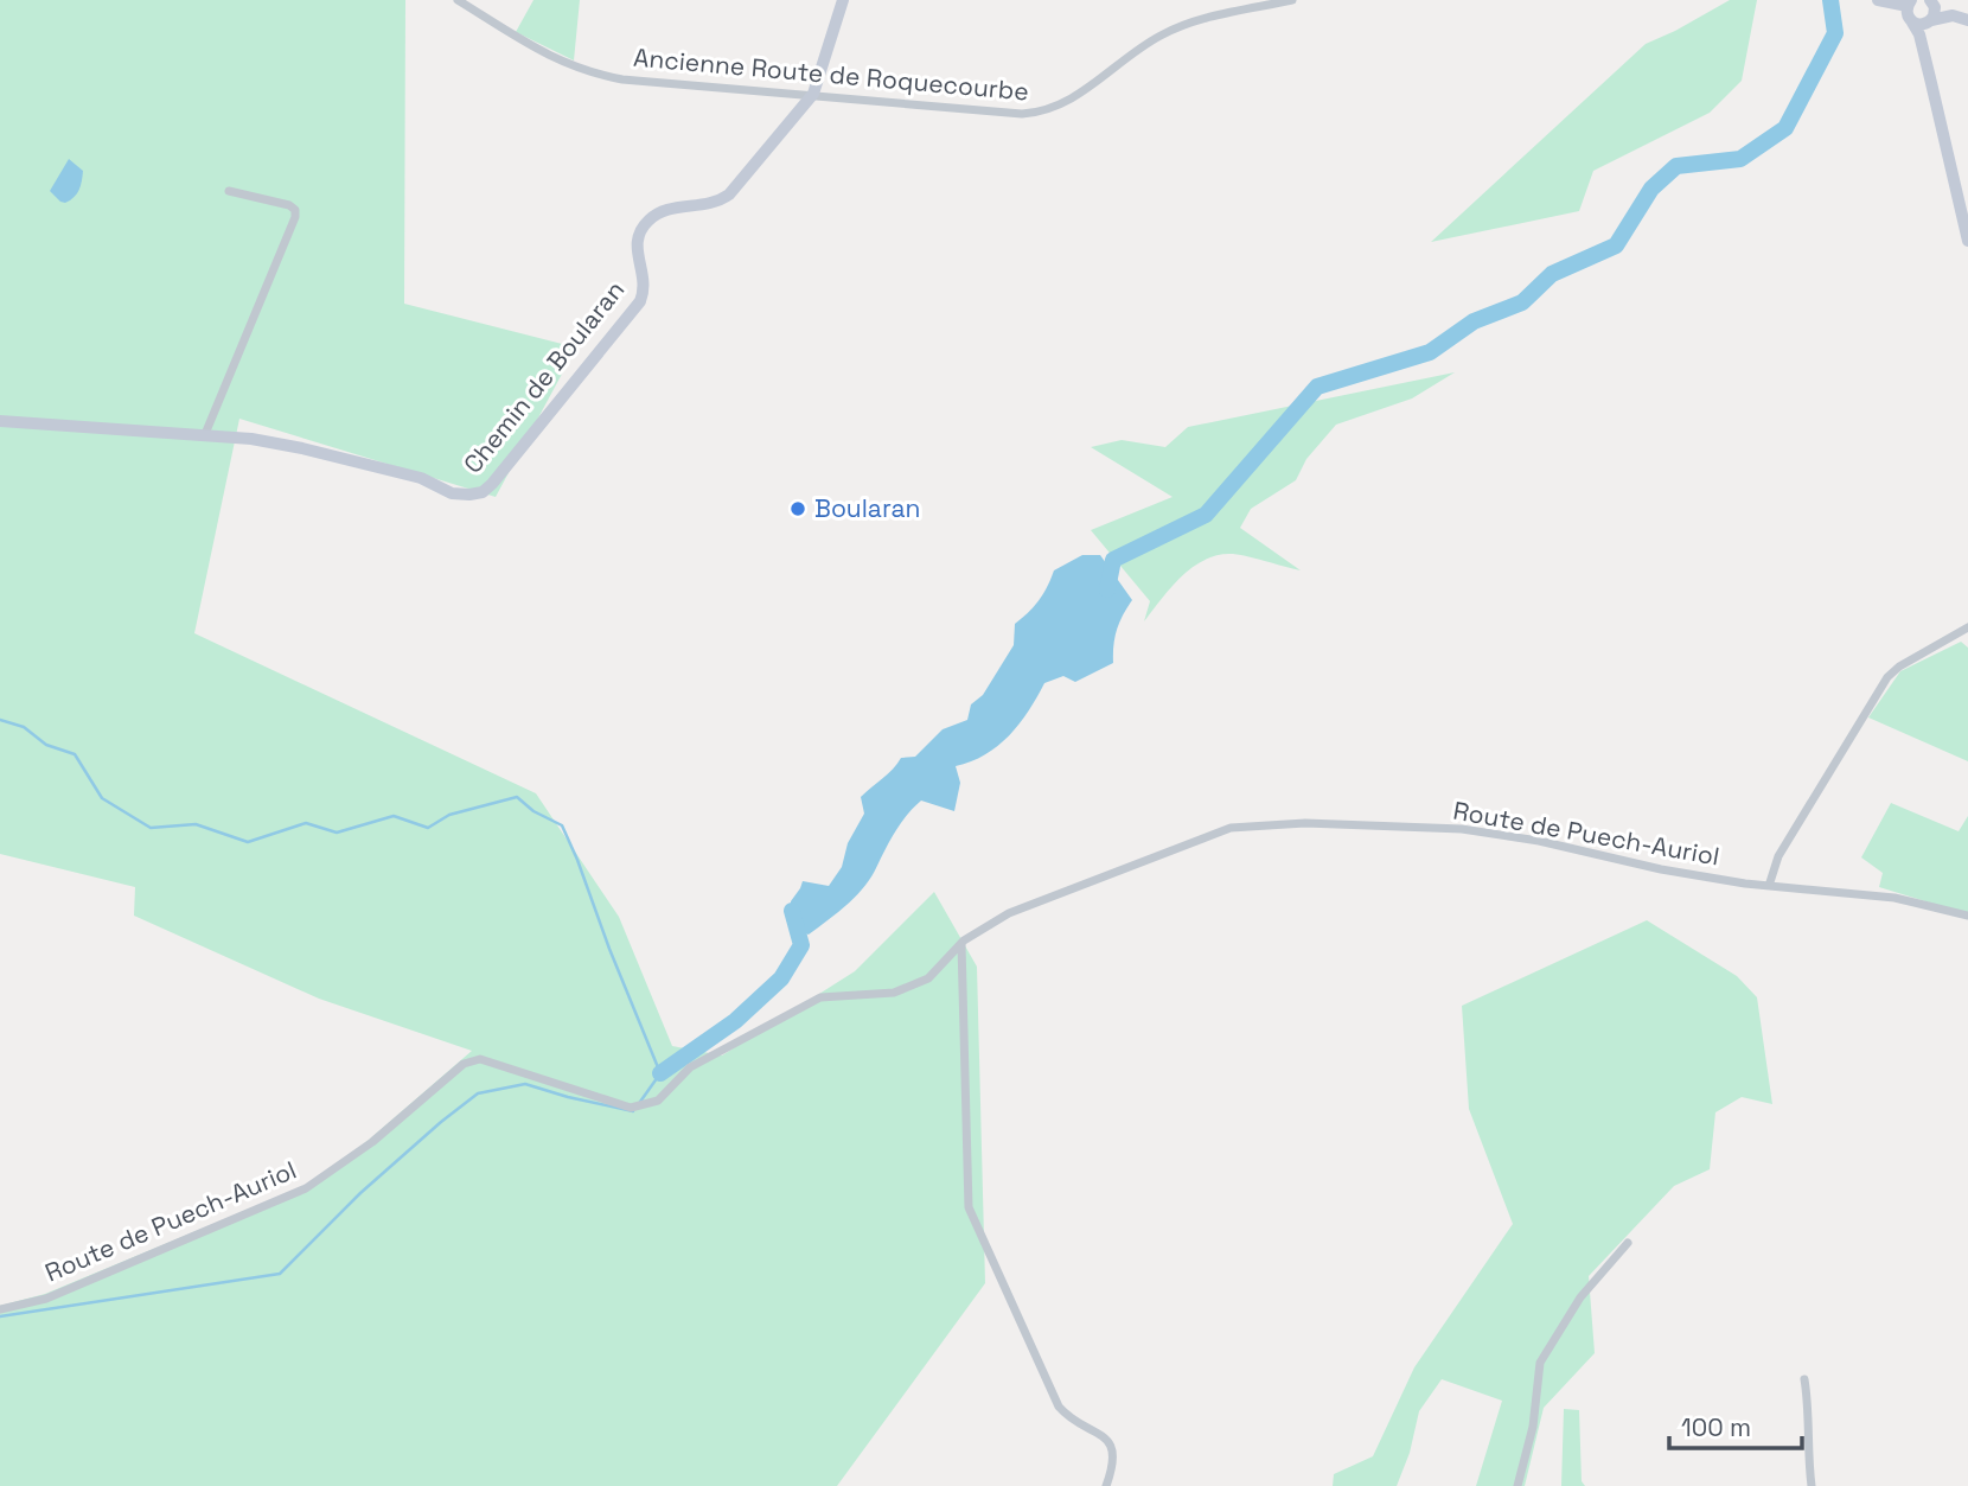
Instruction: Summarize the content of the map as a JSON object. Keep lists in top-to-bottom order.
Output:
{
  "streets": {
    "street": ["Ancienne Route de Roquecourbe", "Chemin de Boularan", "Route de Puech-Auriol"]
  },
  "crossings": [
    ["Ancienne Route de Roquecourbe", "Chemin de Boularan"]
  ],
  "places": ["Boularan"],
  "scale_bar": "100 m"
}
